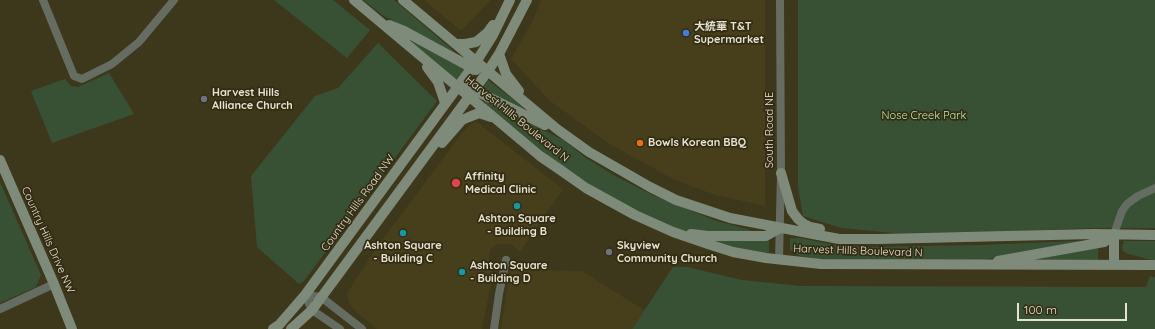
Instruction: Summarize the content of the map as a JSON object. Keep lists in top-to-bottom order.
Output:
{
  "streets": {
    "main road": ["Harvest Hills Boulevard N", "Country Hills Road NW", "Country Hills Drive NW"],
    "street": ["South Road NE"]
  },
  "crossings": [
    ["Harvest Hills Boulevard N", "South Road NE"],
    ["Harvest Hills Boulevard N", "Country Hills Road NW"]
  ],
  "parks": ["Nose Creek Park"],
  "places": [
    "大統華 T&T Supermarket",
    "Harvest Hills Alliance Church",
    "Bowls Korean BBQ",
    "Affinity Medical Clinic",
    "Ashton Square - Building B",
    "Ashton Square - Building C",
    "Skyview Community Church",
    "Ashton Square - Building D"
  ],
  "scale_bar": "100 m"
}
